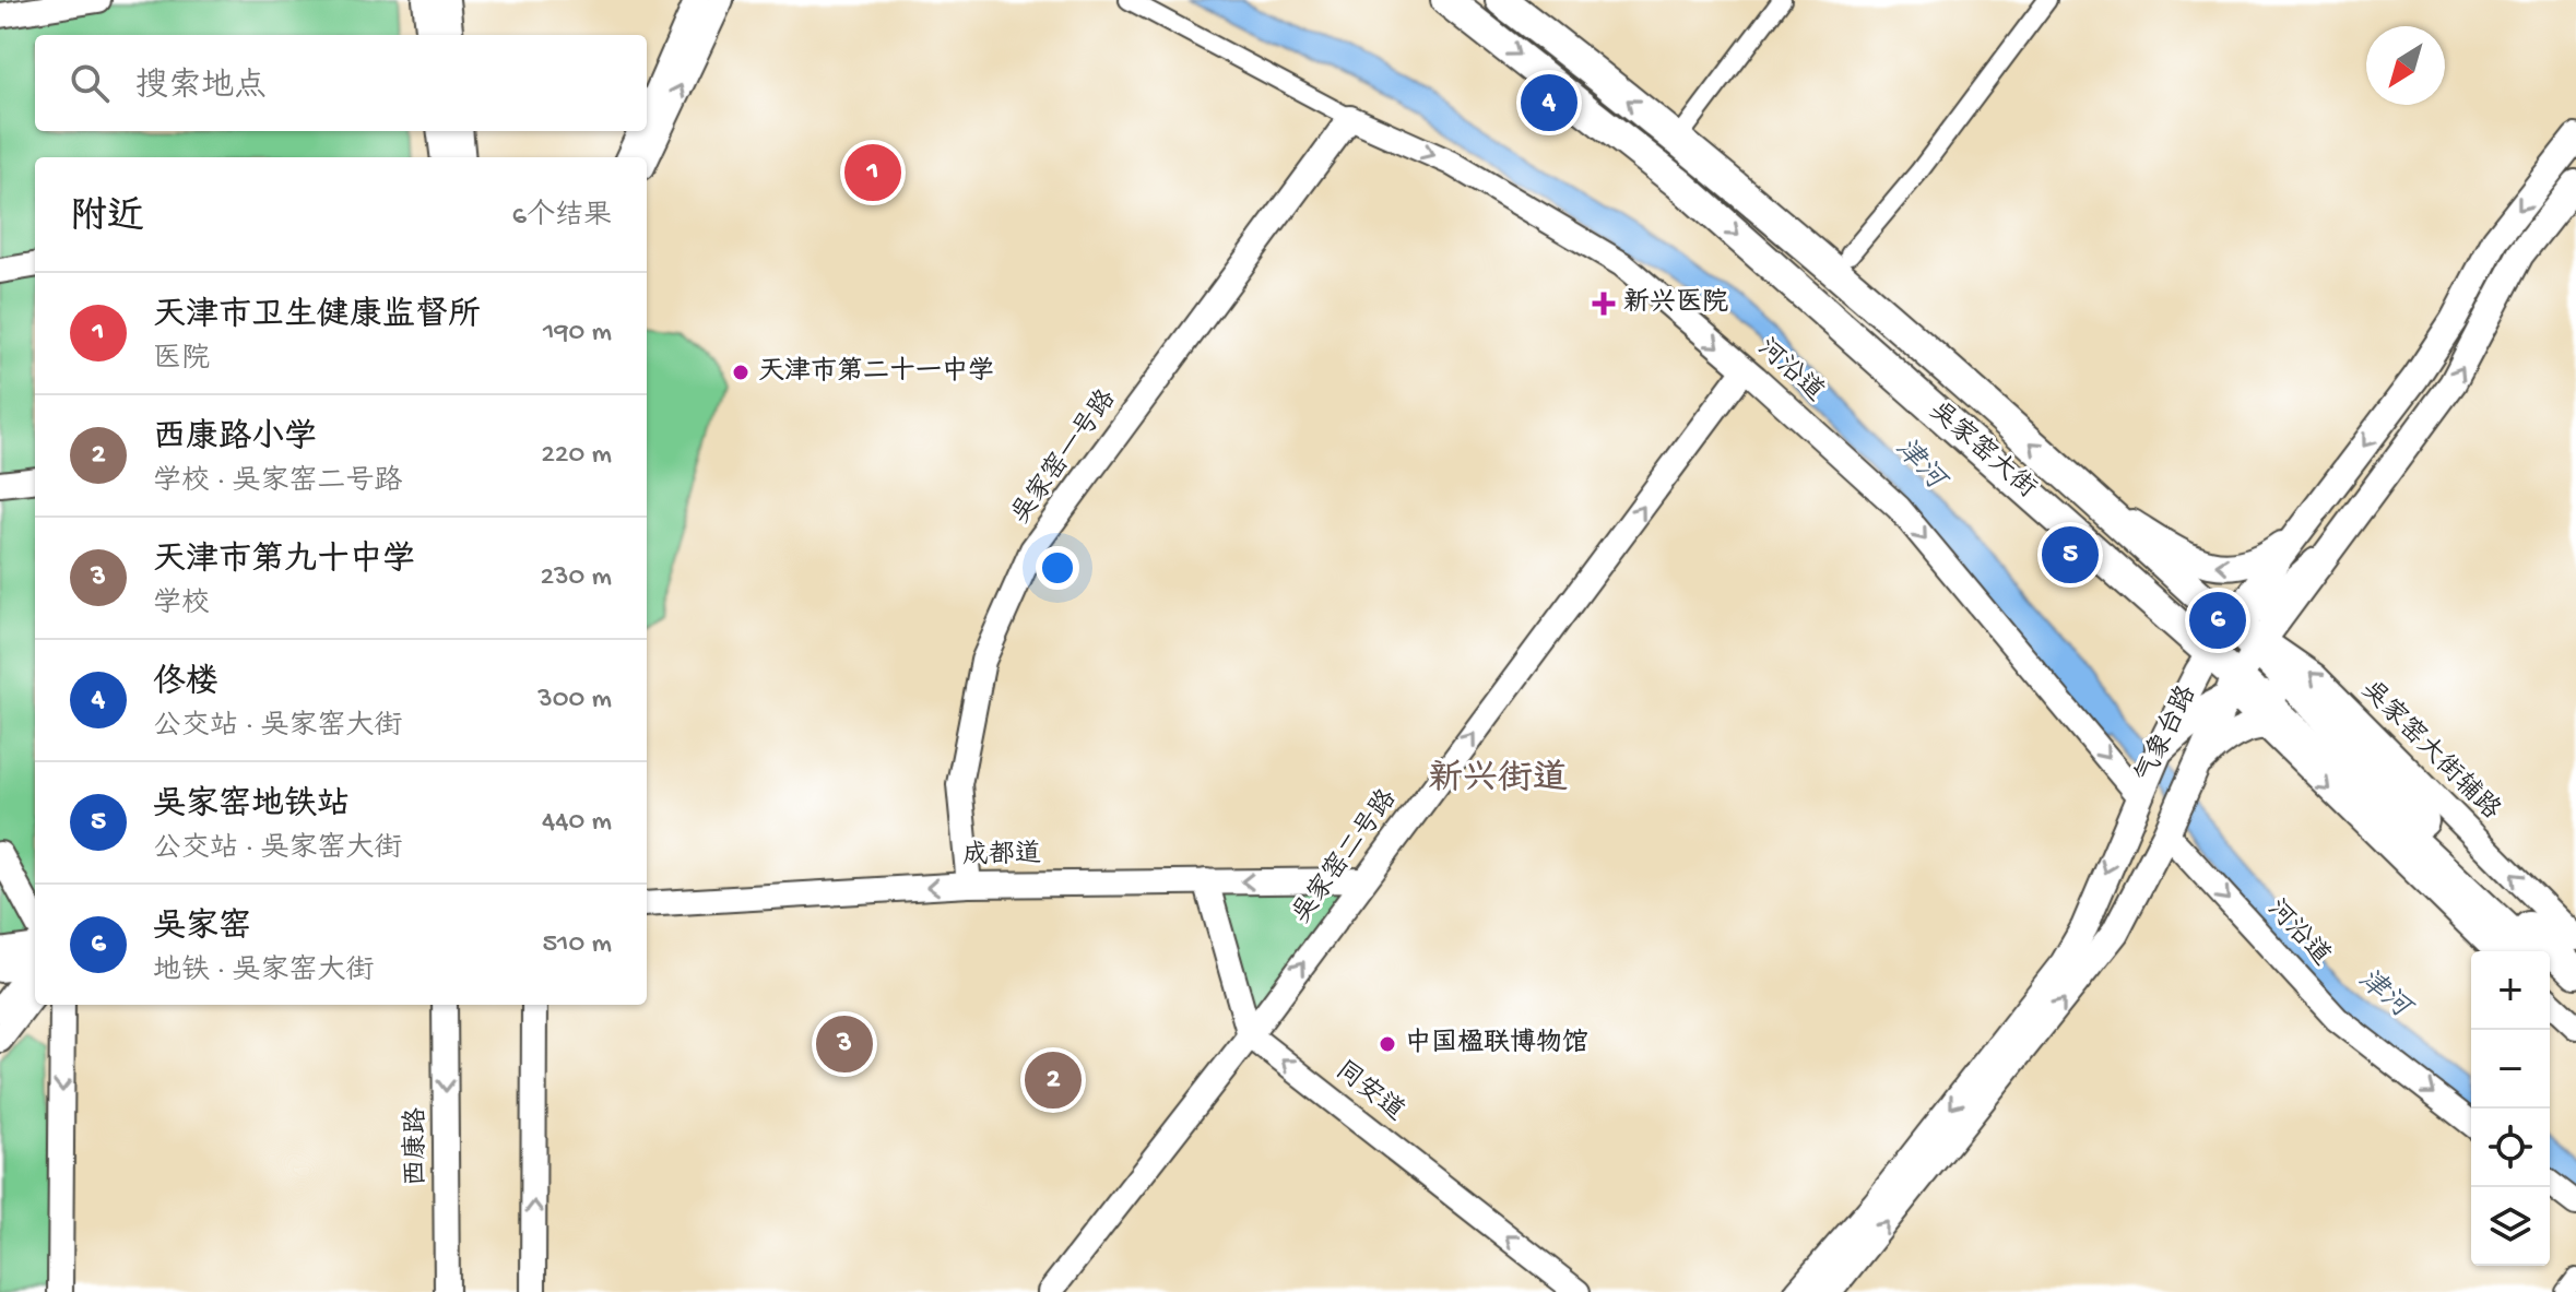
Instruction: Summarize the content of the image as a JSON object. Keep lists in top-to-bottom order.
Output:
{
  "streets": {
    "highway": ["吴家窑大街"],
    "main road": ["气象台路"],
    "street": [
      "河沿道",
      "吴家窑一号路",
      "吴家窑大街辅路",
      "成都道",
      "吴家窑二号路",
      "同安道",
      "西康路"
    ]
  },
  "crossings": [
    ["河沿道", "吴家窑一号路"],
    ["河沿道", "气象台路"],
    ["河沿道", "吴家窑二号路"],
    ["吴家窑大街", "气象台路"],
    ["吴家窑大街", "吴家窑大街辅路"],
    ["吴家窑一号路", "成都道"],
    ["气象台路", "吴家窑大街辅路"],
    ["成都道", "吴家窑二号路"],
    ["吴家窑二号路", "同安道"]
  ],
  "one_way": [
    "河沿道",
    "成都道",
    "吴家窑二号路",
    "同安道"
  ],
  "districts": ["新兴街道"],
  "water": ["津河"],
  "places": {
    "health": ["新兴医院"],
    "other": ["天津市第二十一中学", "中国楹联博物馆"]
  },
  "north": "bottom left",
  "page": {
    "search": "搜索地点",
    "pins": [
      "4",
      "1",
      "5",
      "6",
      "3",
      "2"
    ],
    "heading": ["附近", "6个结果"],
    "list": [
      {
        "mark": "1",
        "name": "天津市卫生健康监督所",
        "note": "医院",
        "value": "190 m"
      },
      {
        "mark": "2",
        "name": "西康路小学",
        "note": "学校 · 吴家窑二号路",
        "value": "220 m"
      },
      {
        "mark": "3",
        "name": "天津市第九十中学",
        "note": "学校",
        "value": "230 m"
      },
      {
        "mark": "4",
        "name": "佟楼",
        "note": "公交站 · 吴家窑大街",
        "value": "300 m"
      },
      {
        "mark": "5",
        "name": "吴家窑地铁站",
        "note": "公交站 · 吴家窑大街",
        "value": "440 m"
      },
      {
        "mark": "6",
        "name": "吴家窑",
        "note": "地铁 · 吴家窑大街",
        "value": "510 m"
      }
    ],
    "map_buttons": ["+", "−"]
  }
}
